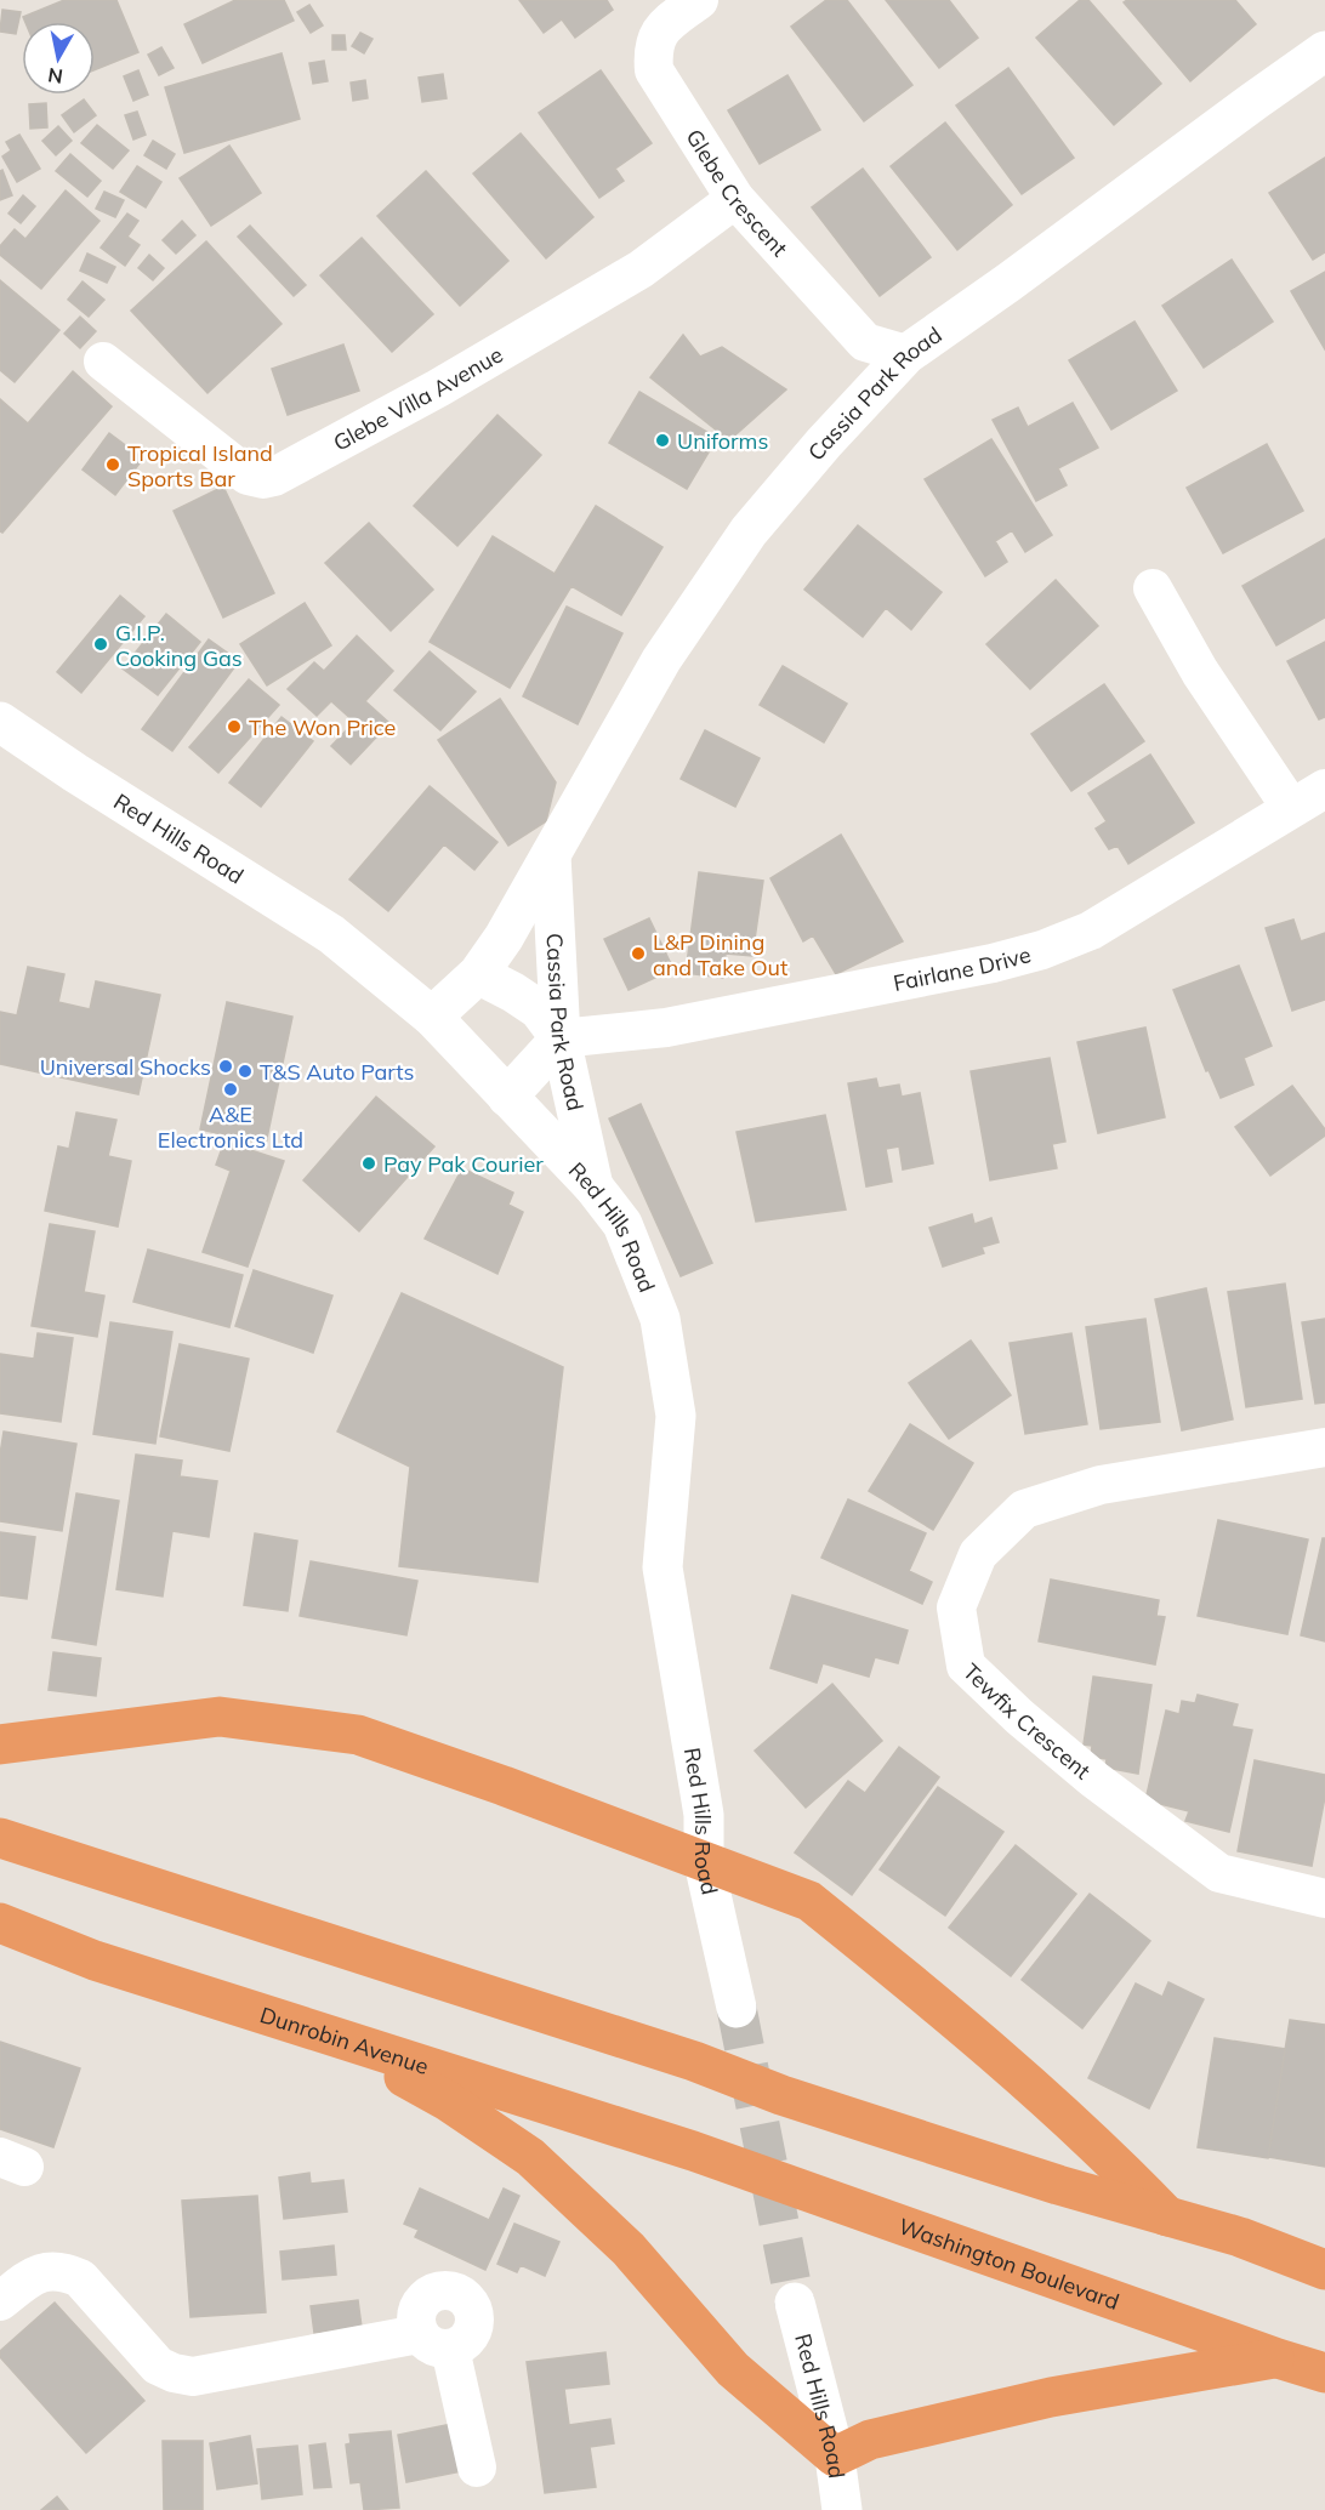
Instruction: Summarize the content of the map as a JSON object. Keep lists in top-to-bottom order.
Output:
{
  "streets": {
    "highway": ["Dunrobin Avenue", "Washington Boulevard"],
    "main road": ["Cassia Park Road", "Red Hills Road"],
    "street": [
      "Glebe Crescent",
      "Glebe Villa Avenue",
      "Fairlane Drive",
      "Tewfix Crescent"
    ]
  },
  "crossings": [
    ["Glebe Crescent", "Cassia Park Road"],
    ["Glebe Crescent", "Glebe Villa Avenue"],
    ["Cassia Park Road", "Red Hills Road"],
    ["Cassia Park Road", "Fairlane Drive"],
    ["Dunrobin Avenue", "Washington Boulevard"]
  ],
  "places": [
    "Uniforms",
    "Tropical Island Sports Bar",
    "G.I.P. Cooking Gas",
    "The Won Price",
    "L&P Dining and Take Out",
    "Universal Shocks",
    "T&S Auto Parts",
    "A&E Electronics Ltd",
    "Pay Pak Courier"
  ],
  "north": "bottom"
}
